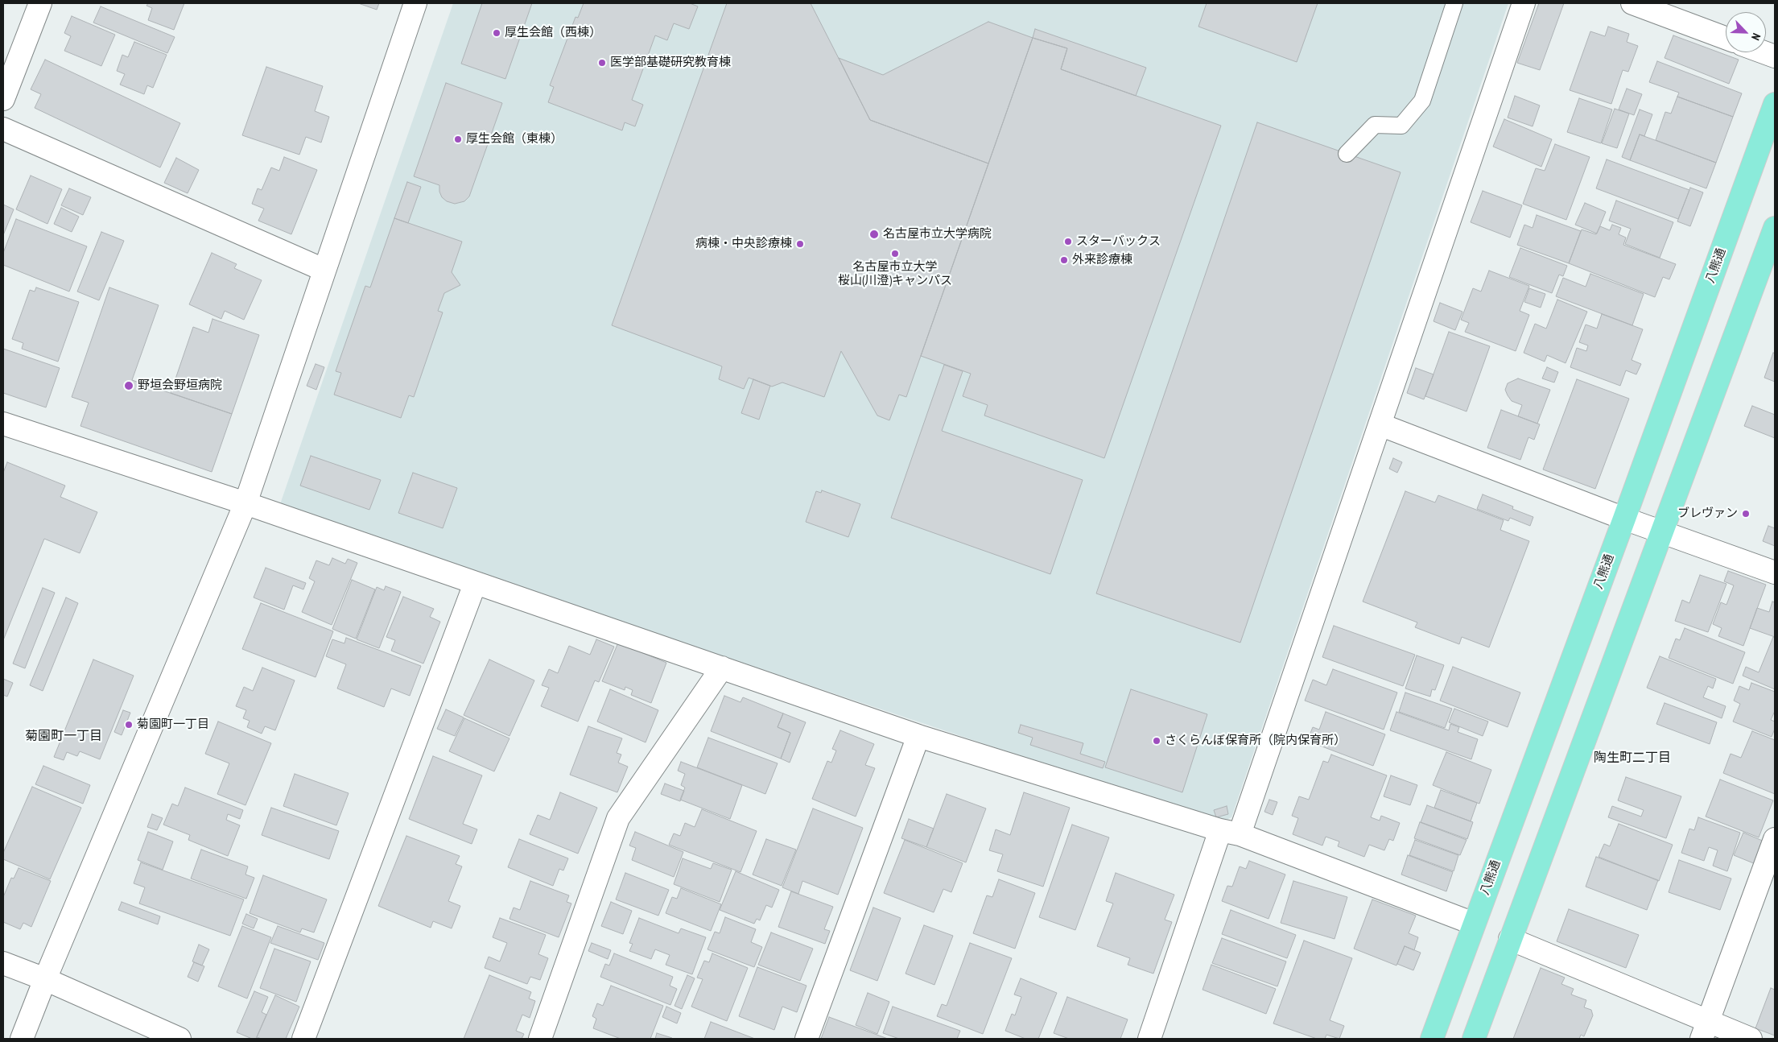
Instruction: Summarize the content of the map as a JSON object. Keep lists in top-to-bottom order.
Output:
{
  "streets": {
    "main road": ["八熊通"]
  },
  "districts": ["菊園町一丁目", "陶生町二丁目"],
  "places": [
    "厚生会館（西棟）",
    "医学部基礎研究教育棟",
    "厚生会館（東棟）",
    "名古屋市立大学病院",
    "スターバックス",
    "病棟・中央診療棟",
    "名古屋市立大学 桜山(川澄)キャンパス",
    "外来診療棟",
    "野垣会野垣病院",
    "ブレヴァン",
    "菊園町一丁目",
    "さくらんぼ保育所（院内保育所）"
  ],
  "north": "bottom right"
}
